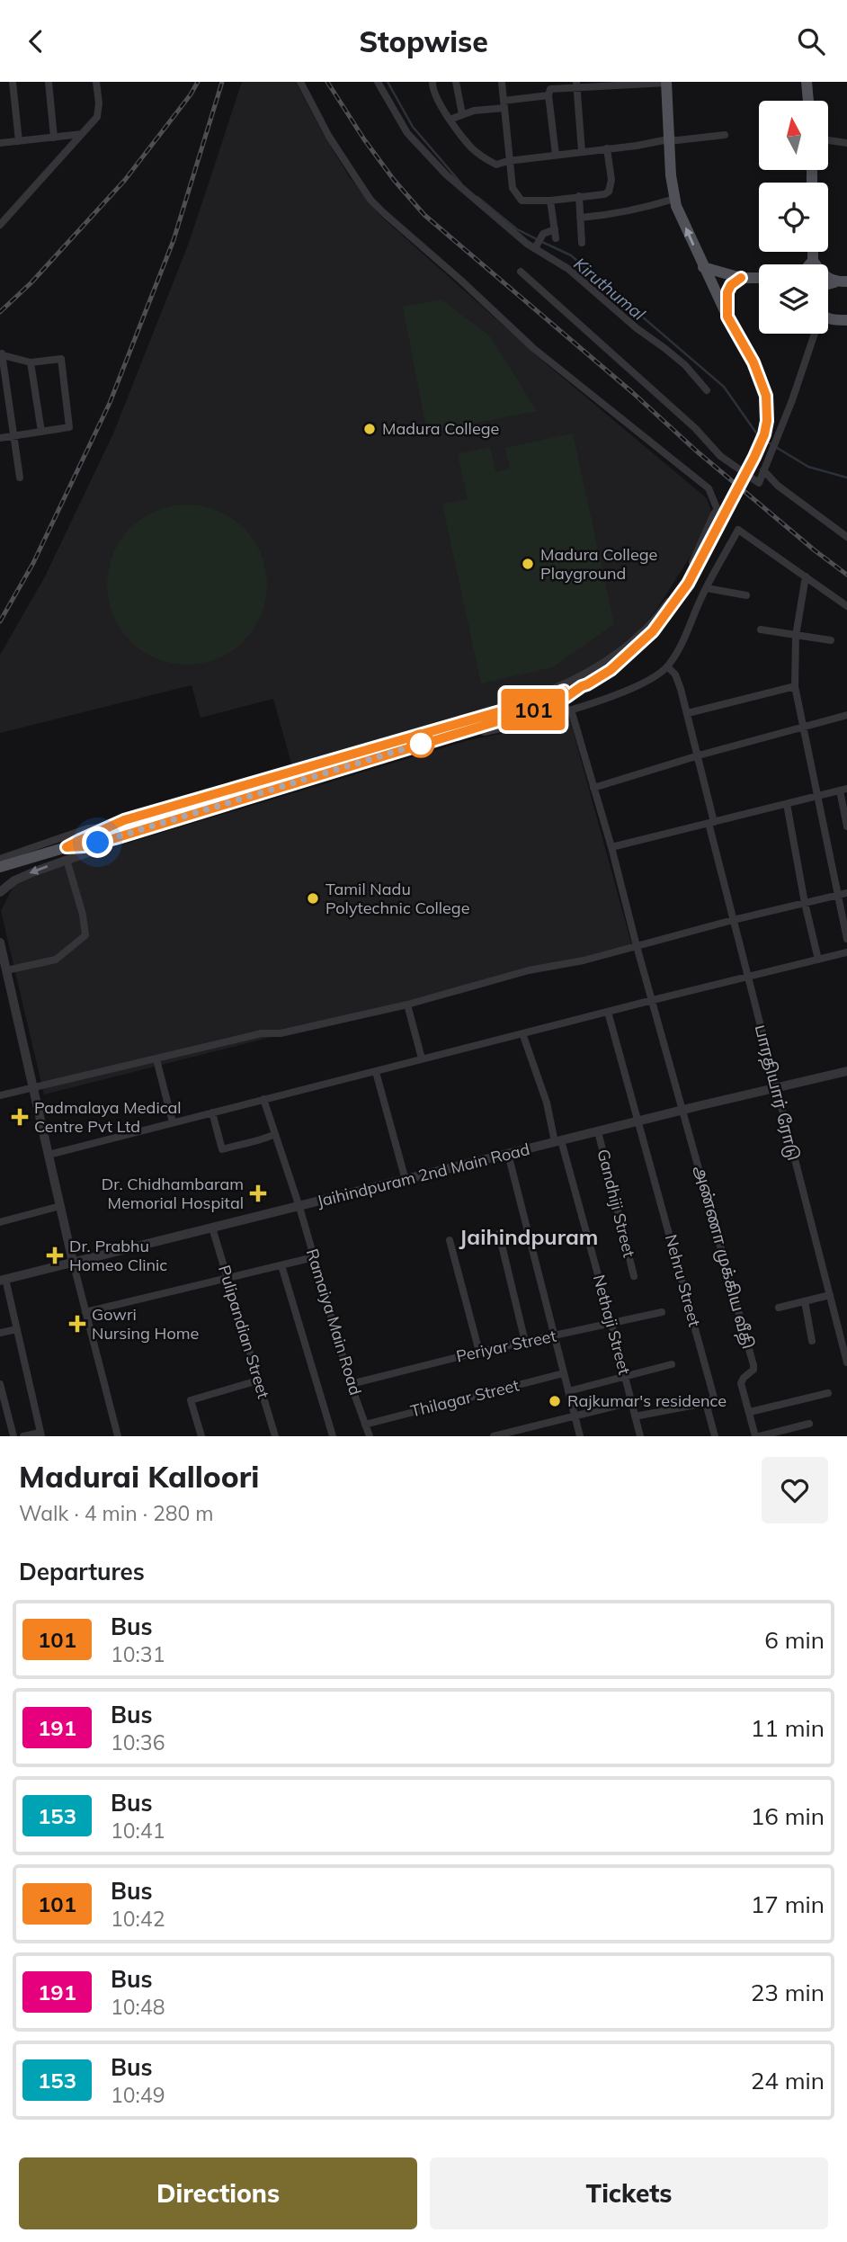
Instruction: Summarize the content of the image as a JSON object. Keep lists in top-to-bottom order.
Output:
{
  "streets": {
    "street": [
      "பாரதியார் ரோடு",
      "Jaihindpuram 2nd Main Road",
      "Gandhiji Street",
      "அண்ணா முக்கிய வீதி",
      "Nehru Street",
      "Ramaiya Main Road",
      "Nethaji Street",
      "Pulipandian Street",
      "Periyar Street",
      "Thilagar Street"
    ]
  },
  "crossings": [
    ["பாரதியார் ரோடு", "Jaihindpuram 2nd Main Road"],
    ["Jaihindpuram 2nd Main Road", "Gandhiji Street"],
    ["Jaihindpuram 2nd Main Road", "அண்ணா முக்கிய வீதி"],
    ["Jaihindpuram 2nd Main Road", "Nehru Street"],
    ["Jaihindpuram 2nd Main Road", "Ramaiya Main Road"],
    ["Jaihindpuram 2nd Main Road", "Nethaji Street"],
    ["Jaihindpuram 2nd Main Road", "Pulipandian Street"],
    ["Ramaiya Main Road", "Periyar Street"],
    ["Ramaiya Main Road", "Thilagar Street"],
    ["Nethaji Street", "Periyar Street"]
  ],
  "districts": ["Jaihindpuram"],
  "water": ["Kiruthumal"],
  "places": {
    "other": [
      "Madura College",
      "Madura College Playground",
      "Tamil Nadu Polytechnic College",
      "Rajkumar's residence"
    ],
    "health": [
      "Padmalaya Medical Centre Pvt Ltd",
      "Dr. Chidhambaram Memorial Hospital",
      "Dr. Prabhu Homeo Clinic",
      "Gowri Nursing Home"
    ]
  },
  "lines": ["bus line 101"],
  "north": "top",
  "page": {
    "header": "Stopwise",
    "on_map": "101",
    "heading": [
      ["Madurai Kalloori", "Walk · 4 min · 280 m"],
      "Departures"
    ],
    "list": [
      {
        "mark": "101",
        "name": "Bus",
        "note": "10:31",
        "value": "6 min"
      },
      {
        "mark": "191",
        "name": "Bus",
        "note": "10:36",
        "value": "11 min"
      },
      {
        "mark": "153",
        "name": "Bus",
        "note": "10:41",
        "value": "16 min"
      },
      {
        "mark": "101",
        "name": "Bus",
        "note": "10:42",
        "value": "17 min"
      },
      {
        "mark": "191",
        "name": "Bus",
        "note": "10:48",
        "value": "23 min"
      },
      {
        "mark": "153",
        "name": "Bus",
        "note": "10:49",
        "value": "24 min"
      }
    ],
    "buttons": ["Directions", "Tickets"]
  }
}
